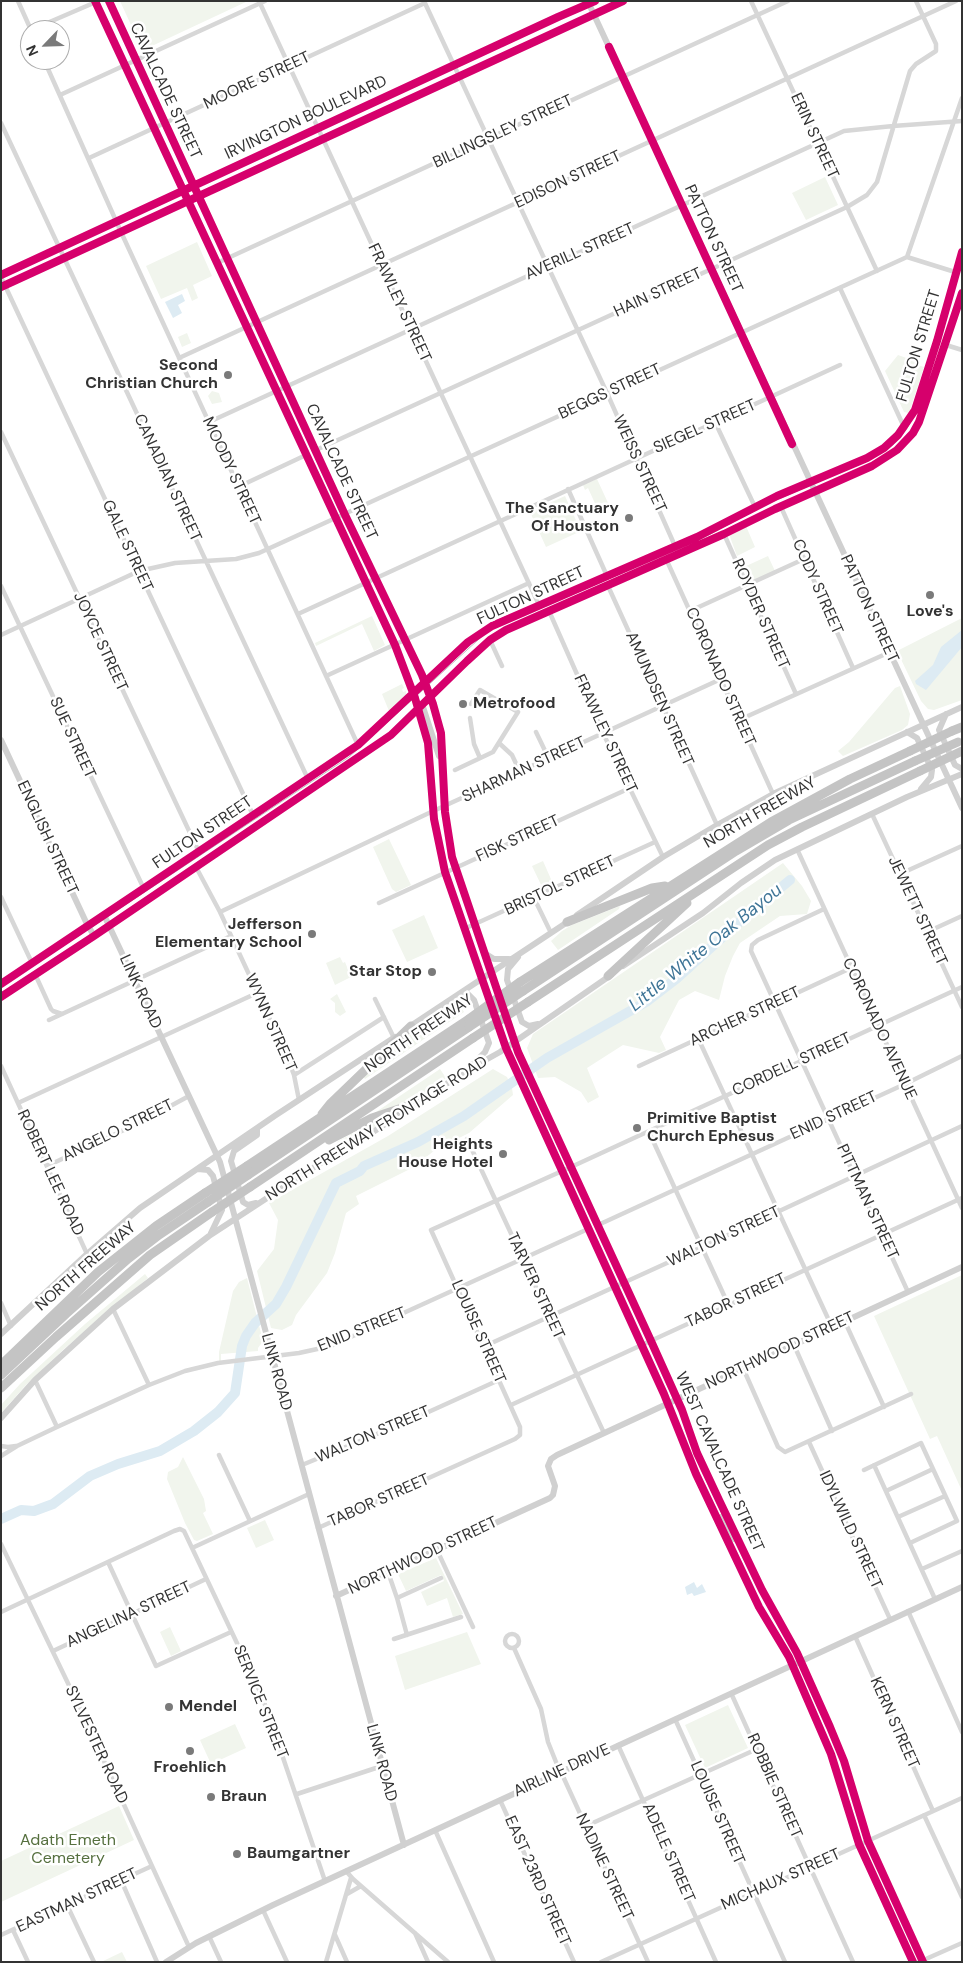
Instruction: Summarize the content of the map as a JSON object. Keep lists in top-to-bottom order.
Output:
{
  "streets": {
    "highway": ["NORTH FREEWAY"],
    "main road": [
      "CAVALCADE STREET",
      "IRVINGTON BOULEVARD",
      "PATTON STREET",
      "FULTON STREET",
      "ENGLISH STREET",
      "LINK ROAD",
      "NORTH FREEWAY FRONTAGE ROAD",
      "NORTHWOOD STREET",
      "WEST CAVALCADE STREET",
      "AIRLINE DRIVE"
    ],
    "street": [
      "MOORE STREET",
      "BILLINGSLEY STREET",
      "ERIN STREET",
      "EDISON STREET",
      "AVERILL STREET",
      "HAIN STREET",
      "FRAWLEY STREET",
      "BEGGS STREET",
      "SIEGEL STREET",
      "WEISS STREET",
      "MOODY STREET",
      "CANADIAN STREET",
      "GALE STREET",
      "CODY STREET",
      "ROYDER STREET",
      "JOYCE STREET",
      "CORONADO STREET",
      "AMUNDSEN STREET",
      "SUE STREET",
      "SHARMAN STREET",
      "FISK STREET",
      "BRISTOL STREET",
      "JEWETT STREET",
      "ARCHER STREET",
      "WYNN STREET",
      "CORONADO AVENUE",
      "CORDELL STREET",
      "ENID STREET",
      "ANGELO STREET",
      "ROBERT LEE ROAD",
      "PITTMAN STREET",
      "WALTON STREET",
      "TARVER STREET",
      "TABOR STREET",
      "LOUISE STREET",
      "IDYLWILD STREET",
      "ANGELINA STREET",
      "SERVICE STREET",
      "KERN STREET",
      "SYLVESTER ROAD",
      "ROBBIE STREET",
      "ADELE STREET",
      "NADINE STREET",
      "MICHAUX STREET",
      "EAST 23RD STREET",
      "EASTMAN STREET"
    ]
  },
  "crossings": [
    ["MOORE STREET", "CAVALCADE STREET"],
    ["MOORE STREET", "FRAWLEY STREET"],
    ["MOORE STREET", "WEISS STREET"],
    ["MOORE STREET", "MOODY STREET"],
    ["CAVALCADE STREET", "IRVINGTON BOULEVARD"],
    ["CAVALCADE STREET", "BILLINGSLEY STREET"],
    ["CAVALCADE STREET", "EDISON STREET"],
    ["CAVALCADE STREET", "AVERILL STREET"],
    ["CAVALCADE STREET", "HAIN STREET"],
    ["CAVALCADE STREET", "FULTON STREET"],
    ["CAVALCADE STREET", "BEGGS STREET"],
    ["CAVALCADE STREET", "SIEGEL STREET"],
    ["CAVALCADE STREET", "SHARMAN STREET"],
    ["CAVALCADE STREET", "FISK STREET"],
    ["CAVALCADE STREET", "BRISTOL STREET"],
    ["CAVALCADE STREET", "WEST CAVALCADE STREET"],
    ["IRVINGTON BOULEVARD", "PATTON STREET"],
    ["IRVINGTON BOULEVARD", "FRAWLEY STREET"],
    ["IRVINGTON BOULEVARD", "WEISS STREET"],
    ["IRVINGTON BOULEVARD", "MOODY STREET"],
    ["IRVINGTON BOULEVARD", "CANADIAN STREET"],
    ["IRVINGTON BOULEVARD", "GALE STREET"],
    ["BILLINGSLEY STREET", "ERIN STREET"],
    ["BILLINGSLEY STREET", "PATTON STREET"],
    ["BILLINGSLEY STREET", "FRAWLEY STREET"],
    ["BILLINGSLEY STREET", "WEISS STREET"],
    ["ERIN STREET", "EDISON STREET"],
    ["ERIN STREET", "AVERILL STREET"],
    ["ERIN STREET", "HAIN STREET"],
    ["ERIN STREET", "BEGGS STREET"],
    ["EDISON STREET", "PATTON STREET"],
    ["EDISON STREET", "HAIN STREET"],
    ["EDISON STREET", "FRAWLEY STREET"],
    ["EDISON STREET", "WEISS STREET"],
    ["EDISON STREET", "MOODY STREET"],
    ["PATTON STREET", "AVERILL STREET"],
    ["PATTON STREET", "HAIN STREET"],
    ["PATTON STREET", "FULTON STREET"],
    ["PATTON STREET", "BEGGS STREET"],
    ["PATTON STREET", "SIEGEL STREET"],
    ["PATTON STREET", "NORTH FREEWAY FRONTAGE ROAD"],
    ["AVERILL STREET", "HAIN STREET"],
    ["AVERILL STREET", "FRAWLEY STREET"],
    ["AVERILL STREET", "WEISS STREET"],
    ["AVERILL STREET", "MOODY STREET"],
    ["HAIN STREET", "FRAWLEY STREET"],
    ["HAIN STREET", "WEISS STREET"],
    ["FRAWLEY STREET", "FULTON STREET"],
    ["FRAWLEY STREET", "BEGGS STREET"],
    ["FRAWLEY STREET", "SIEGEL STREET"],
    ["FRAWLEY STREET", "SHARMAN STREET"],
    ["FRAWLEY STREET", "FISK STREET"],
    ["FRAWLEY STREET", "BRISTOL STREET"],
    ["FULTON STREET", "WEISS STREET"],
    ["FULTON STREET", "MOODY STREET"],
    ["FULTON STREET", "CANADIAN STREET"],
    ["FULTON STREET", "GALE STREET"],
    ["FULTON STREET", "CODY STREET"],
    ["FULTON STREET", "ROYDER STREET"],
    ["FULTON STREET", "JOYCE STREET"],
    ["FULTON STREET", "CORONADO STREET"],
    ["FULTON STREET", "AMUNDSEN STREET"],
    ["FULTON STREET", "SUE STREET"],
    ["FULTON STREET", "ENGLISH STREET"],
    ["FULTON STREET", "LINK ROAD"],
    ["FULTON STREET", "WYNN STREET"],
    ["BEGGS STREET", "WEISS STREET"],
    ["BEGGS STREET", "MOODY STREET"],
    ["BEGGS STREET", "CANADIAN STREET"],
    ["BEGGS STREET", "GALE STREET"],
    ["BEGGS STREET", "JOYCE STREET"],
    ["BEGGS STREET", "SUE STREET"],
    ["SIEGEL STREET", "WEISS STREET"],
    ["SIEGEL STREET", "MOODY STREET"],
    ["CORONADO STREET", "SHARMAN STREET"],
    ["AMUNDSEN STREET", "SHARMAN STREET"],
    ["SHARMAN STREET", "WYNN STREET"],
    ["JEWETT STREET", "CORDELL STREET"],
    ["JEWETT STREET", "NORTH FREEWAY FRONTAGE ROAD"],
    ["LINK ROAD", "ENID STREET"],
    ["LINK ROAD", "NORTH FREEWAY FRONTAGE ROAD"],
    ["LINK ROAD", "ANGELO STREET"],
    ["LINK ROAD", "WALTON STREET"],
    ["LINK ROAD", "TABOR STREET"],
    ["LINK ROAD", "NORTHWOOD STREET"],
    ["LINK ROAD", "AIRLINE DRIVE"],
    ["ARCHER STREET", "CORONADO AVENUE"],
    ["ARCHER STREET", "PITTMAN STREET"],
    ["CORONADO AVENUE", "CORDELL STREET"],
    ["CORONADO AVENUE", "ENID STREET"],
    ["CORONADO AVENUE", "NORTH FREEWAY FRONTAGE ROAD"],
    ["CORONADO AVENUE", "PITTMAN STREET"],
    ["CORONADO AVENUE", "WALTON STREET"],
    ["CORONADO AVENUE", "TABOR STREET"],
    ["CORDELL STREET", "PITTMAN STREET"],
    ["CORDELL STREET", "TARVER STREET"],
    ["CORDELL STREET", "LOUISE STREET"],
    ["CORDELL STREET", "WEST CAVALCADE STREET"],
    ["ENID STREET", "PITTMAN STREET"],
    ["ENID STREET", "TARVER STREET"],
    ["ENID STREET", "LOUISE STREET"],
    ["ENID STREET", "WEST CAVALCADE STREET"],
    ["NORTH FREEWAY FRONTAGE ROAD", "WEST CAVALCADE STREET"],
    ["ANGELO STREET", "ROBERT LEE ROAD"],
    ["PITTMAN STREET", "WALTON STREET"],
    ["PITTMAN STREET", "TABOR STREET"],
    ["PITTMAN STREET", "NORTHWOOD STREET"],
    ["WALTON STREET", "TARVER STREET"],
    ["WALTON STREET", "LOUISE STREET"],
    ["WALTON STREET", "WEST CAVALCADE STREET"],
    ["TARVER STREET", "TABOR STREET"],
    ["TARVER STREET", "NORTHWOOD STREET"],
    ["TABOR STREET", "LOUISE STREET"],
    ["TABOR STREET", "WEST CAVALCADE STREET"],
    ["LOUISE STREET", "AIRLINE DRIVE"],
    ["LOUISE STREET", "MICHAUX STREET"],
    ["NORTHWOOD STREET", "WEST CAVALCADE STREET"],
    ["WEST CAVALCADE STREET", "AIRLINE DRIVE"],
    ["WEST CAVALCADE STREET", "MICHAUX STREET"],
    ["IDYLWILD STREET", "AIRLINE DRIVE"],
    ["ANGELINA STREET", "SERVICE STREET"],
    ["ANGELINA STREET", "SYLVESTER ROAD"],
    ["SERVICE STREET", "AIRLINE DRIVE"],
    ["KERN STREET", "AIRLINE DRIVE"],
    ["KERN STREET", "MICHAUX STREET"],
    ["SYLVESTER ROAD", "AIRLINE DRIVE"],
    ["SYLVESTER ROAD", "EASTMAN STREET"],
    ["AIRLINE DRIVE", "ROBBIE STREET"],
    ["AIRLINE DRIVE", "ADELE STREET"],
    ["AIRLINE DRIVE", "NADINE STREET"],
    ["AIRLINE DRIVE", "EAST 23RD STREET"],
    ["ROBBIE STREET", "MICHAUX STREET"],
    ["ADELE STREET", "MICHAUX STREET"],
    ["NADINE STREET", "MICHAUX STREET"]
  ],
  "water": ["Little White Oak Bayou"],
  "parks": ["Adath Emeth Cemetery"],
  "places": [
    "Second Christian Church",
    "The Sanctuary Of Houston",
    "Love's",
    "Metrofood",
    "Jefferson Elementary School",
    "Star Stop",
    "Primitive Baptist Church Ephesus",
    "Heights House Hotel",
    "Mendel",
    "Froehlich",
    "Braun",
    "Baumgartner"
  ],
  "north": "bottom left"
}
